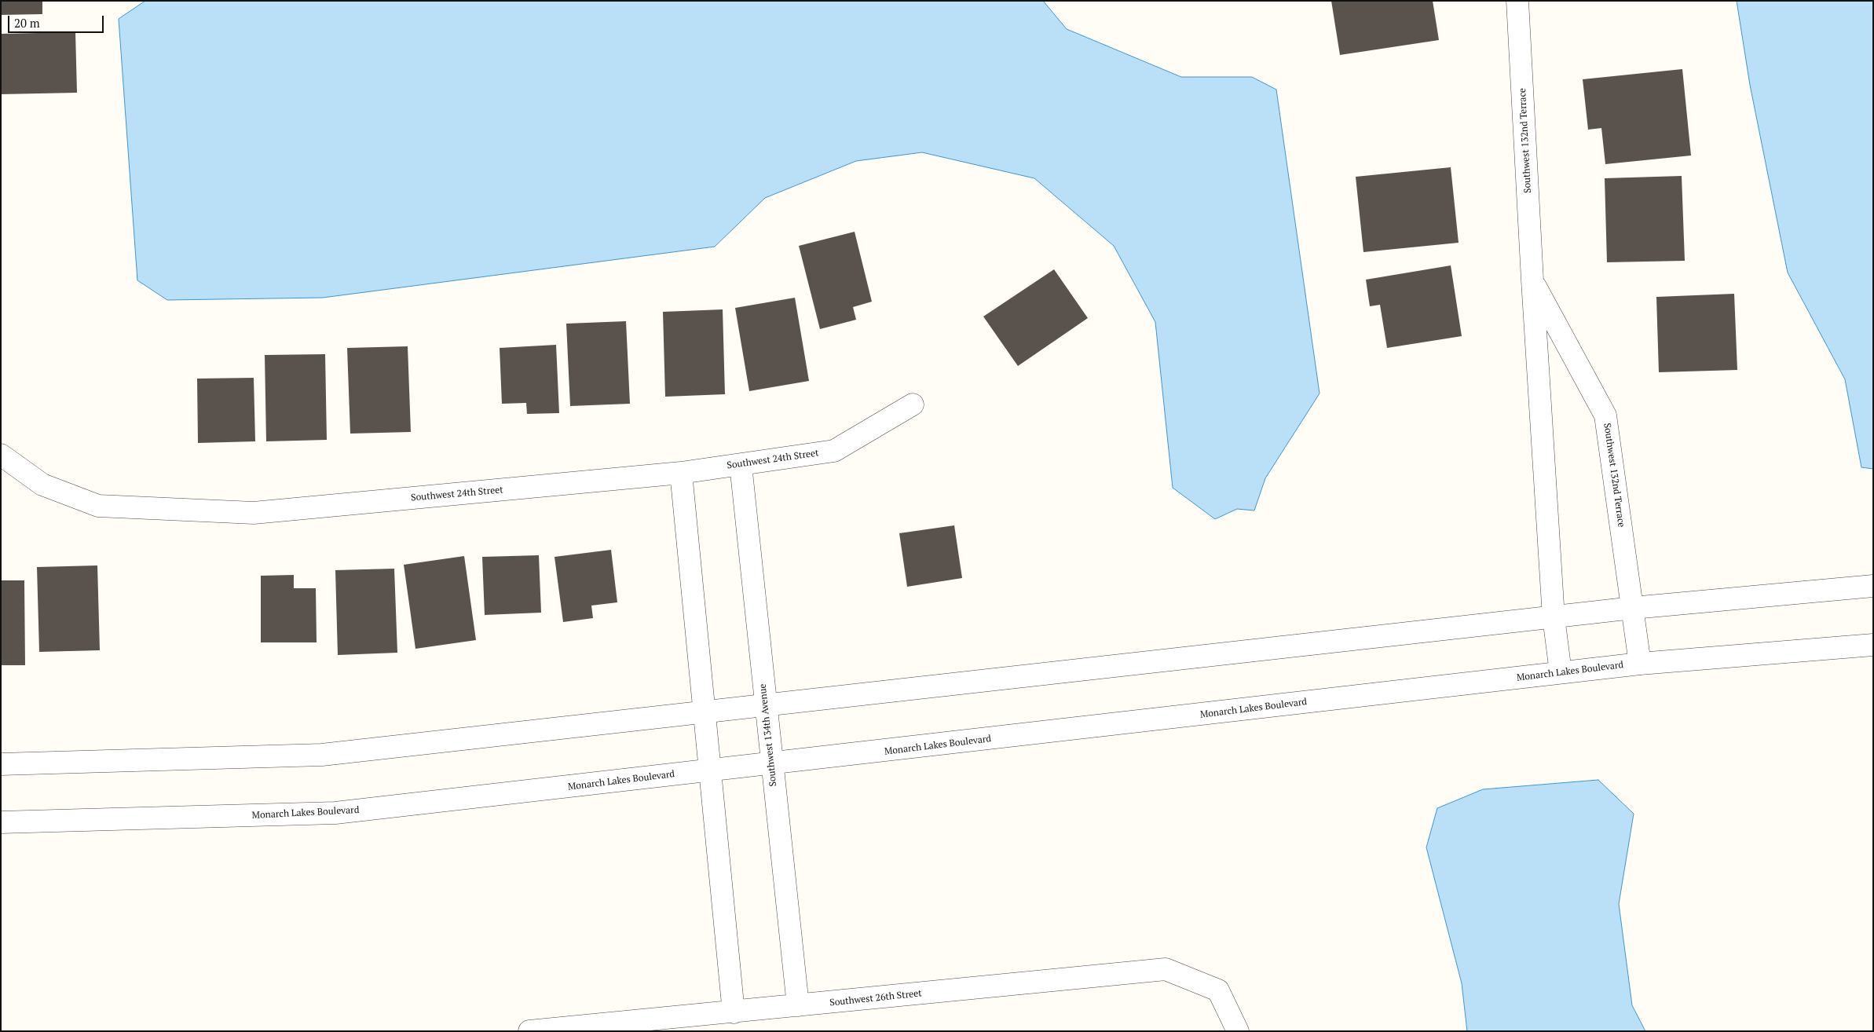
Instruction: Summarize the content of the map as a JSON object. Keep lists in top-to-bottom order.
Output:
{
  "streets": {
    "street": [
      "Southwest 132nd Terrace",
      "Southwest 24th Street",
      "Monarch Lakes Boulevard",
      "Southwest 134th Avenue",
      "Southwest 26th Street"
    ]
  },
  "crossings": [
    ["Southwest 132nd Terrace", "Monarch Lakes Boulevard"],
    ["Southwest 24th Street", "Southwest 134th Avenue"],
    ["Monarch Lakes Boulevard", "Southwest 134th Avenue"],
    ["Southwest 134th Avenue", "Southwest 26th Street"]
  ],
  "scale_bar": "20 m"
}
